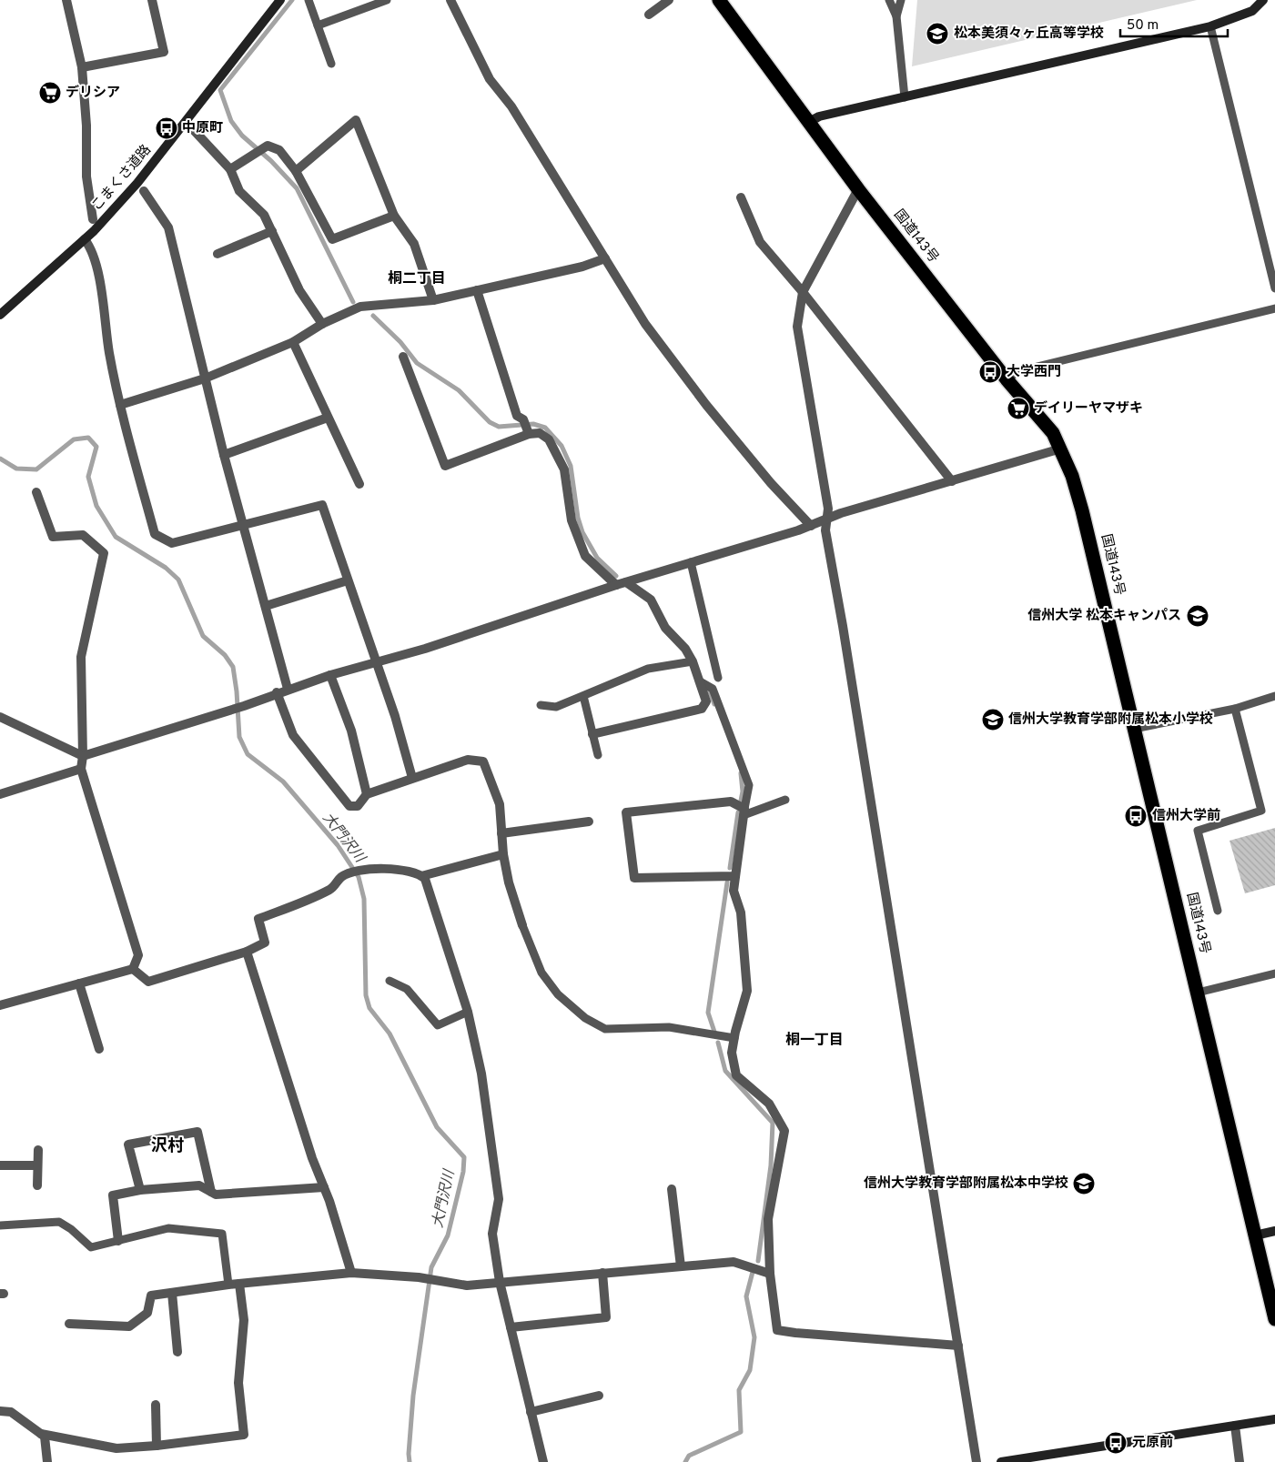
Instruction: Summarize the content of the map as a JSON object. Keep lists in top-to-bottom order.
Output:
{
  "streets": {
    "highway": ["国道143号"],
    "street": ["こまくさ道路"]
  },
  "districts": ["桐二丁目", "桐一丁目", "沢村"],
  "water": ["大門沢川"],
  "places": {
    "school or university": [
      "松本美須々ヶ丘高等学校",
      "信州大学 松本キャンパス",
      "信州大学教育学部附属松本小学校",
      "信州大学教育学部附属松本中学校"
    ],
    "supermarket": ["デリシア", "デイリーヤマザキ"],
    "bus stop": [
      "中原町",
      "大学西門",
      "信州大学前",
      "元原前"
    ]
  },
  "scale_bar": "50 m"
}
